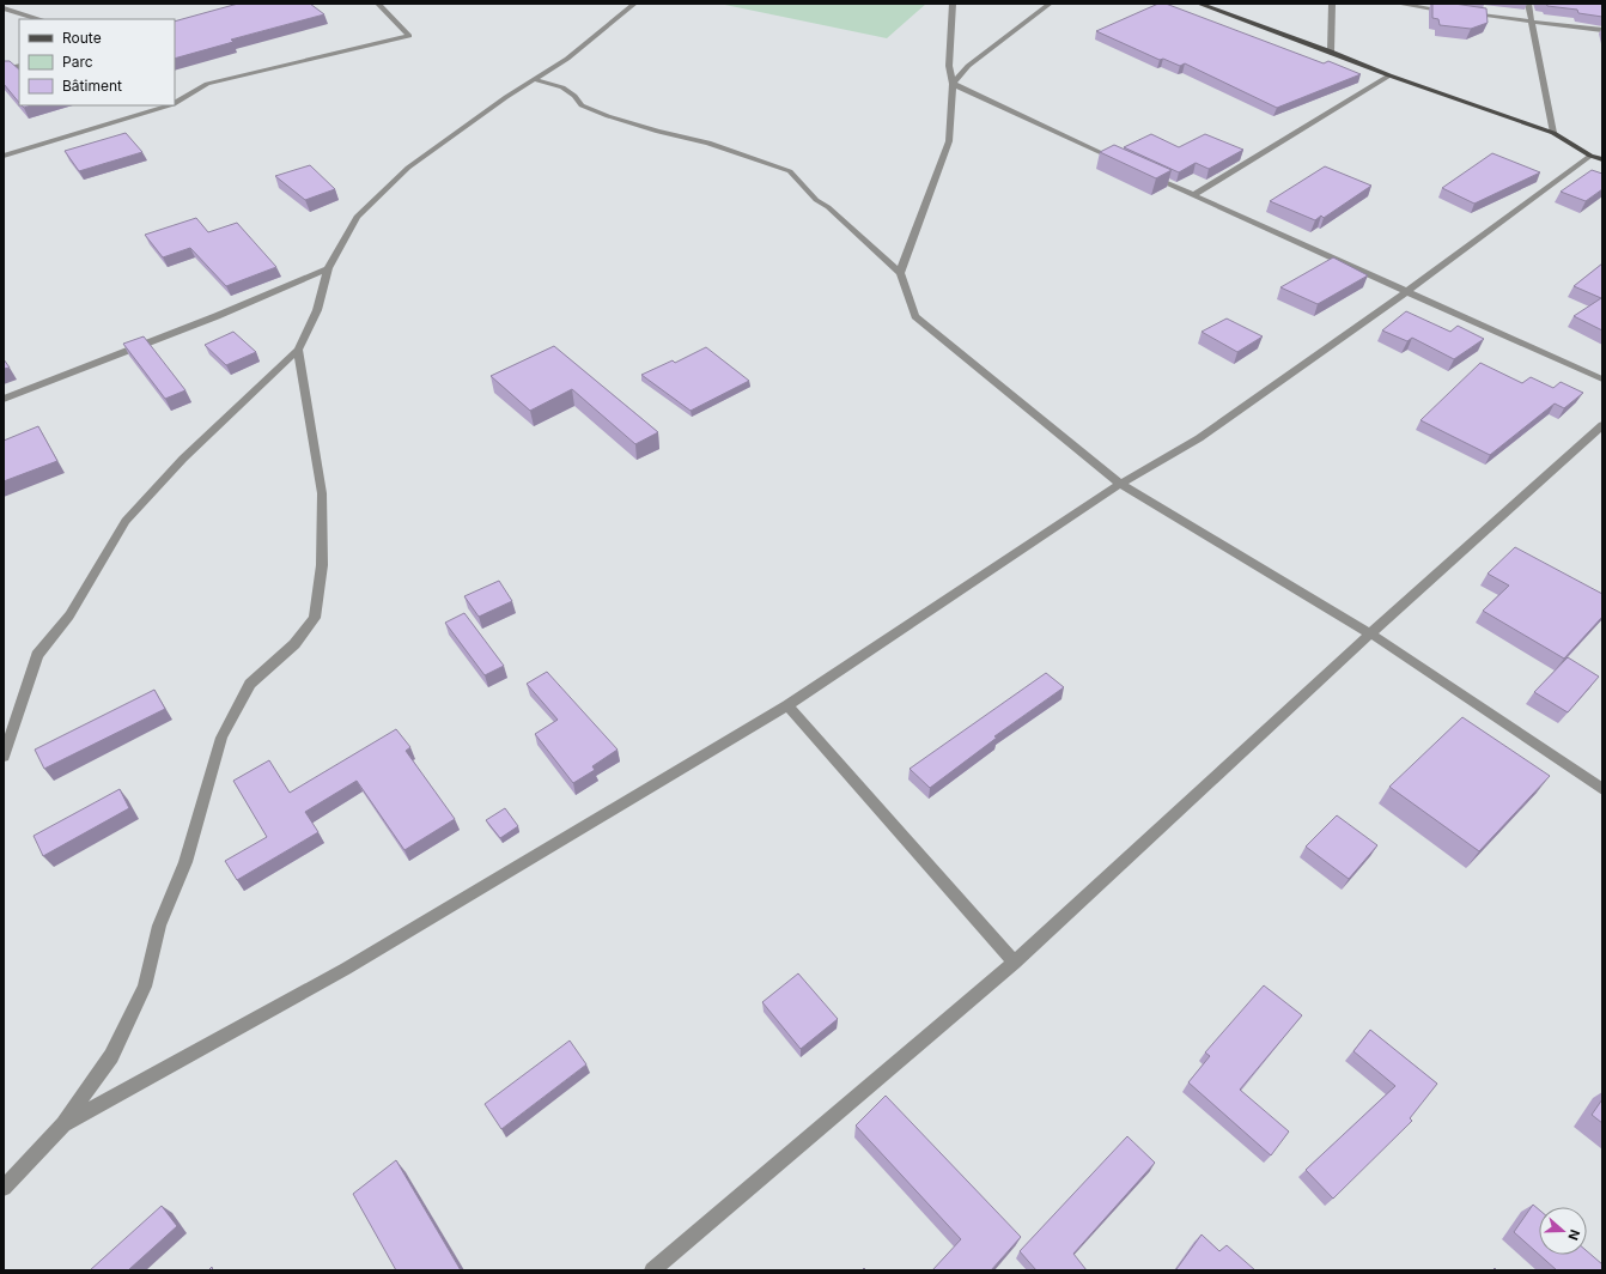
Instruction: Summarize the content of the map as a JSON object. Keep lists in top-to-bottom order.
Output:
{
  "legend": ["Route", "Parc", "Bâtiment"],
  "north": "right"
}
